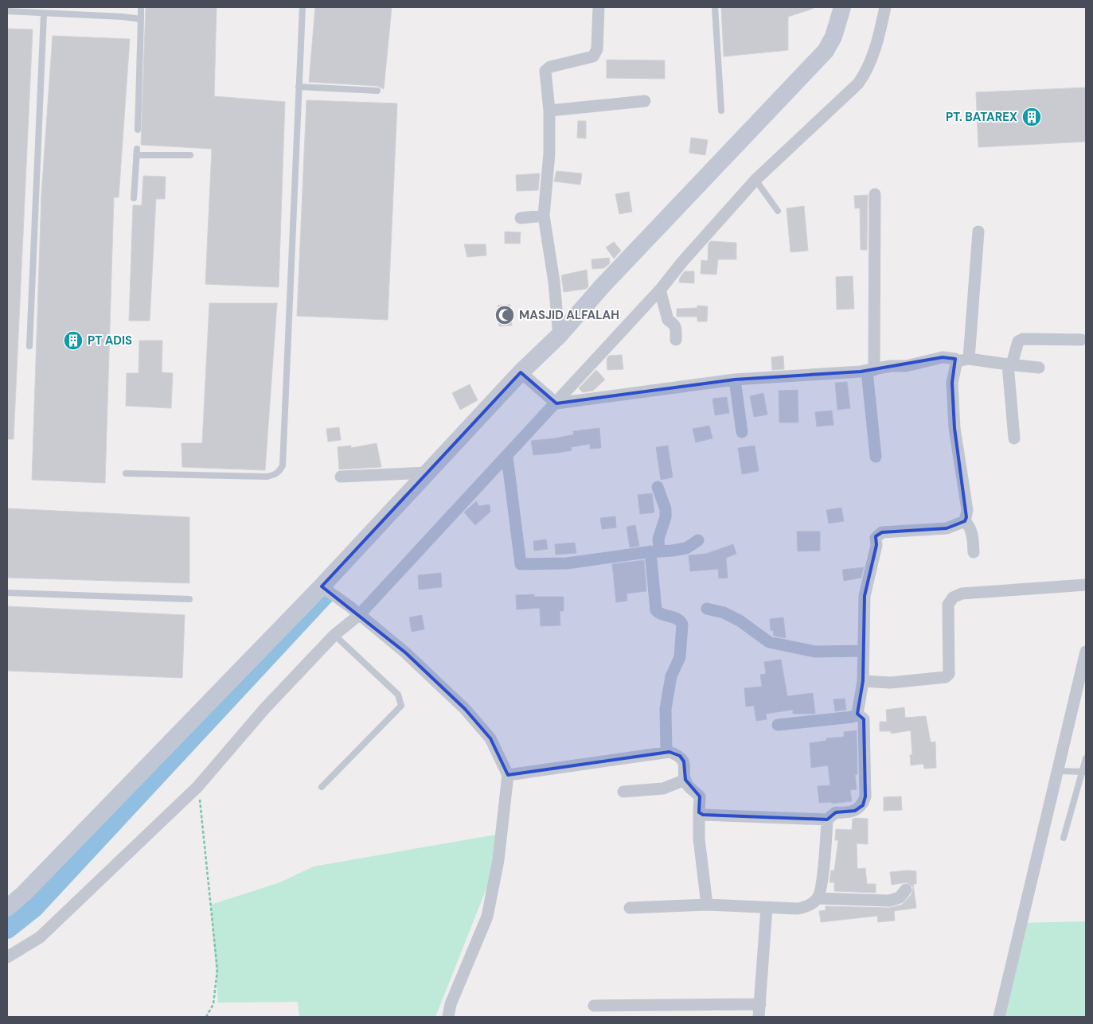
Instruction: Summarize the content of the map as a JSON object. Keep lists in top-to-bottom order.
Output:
{
  "places": {
    "building": ["PT. BATAREX", "PT ADIS"],
    "mosque": ["MASJID ALFALAH"]
  }
}
